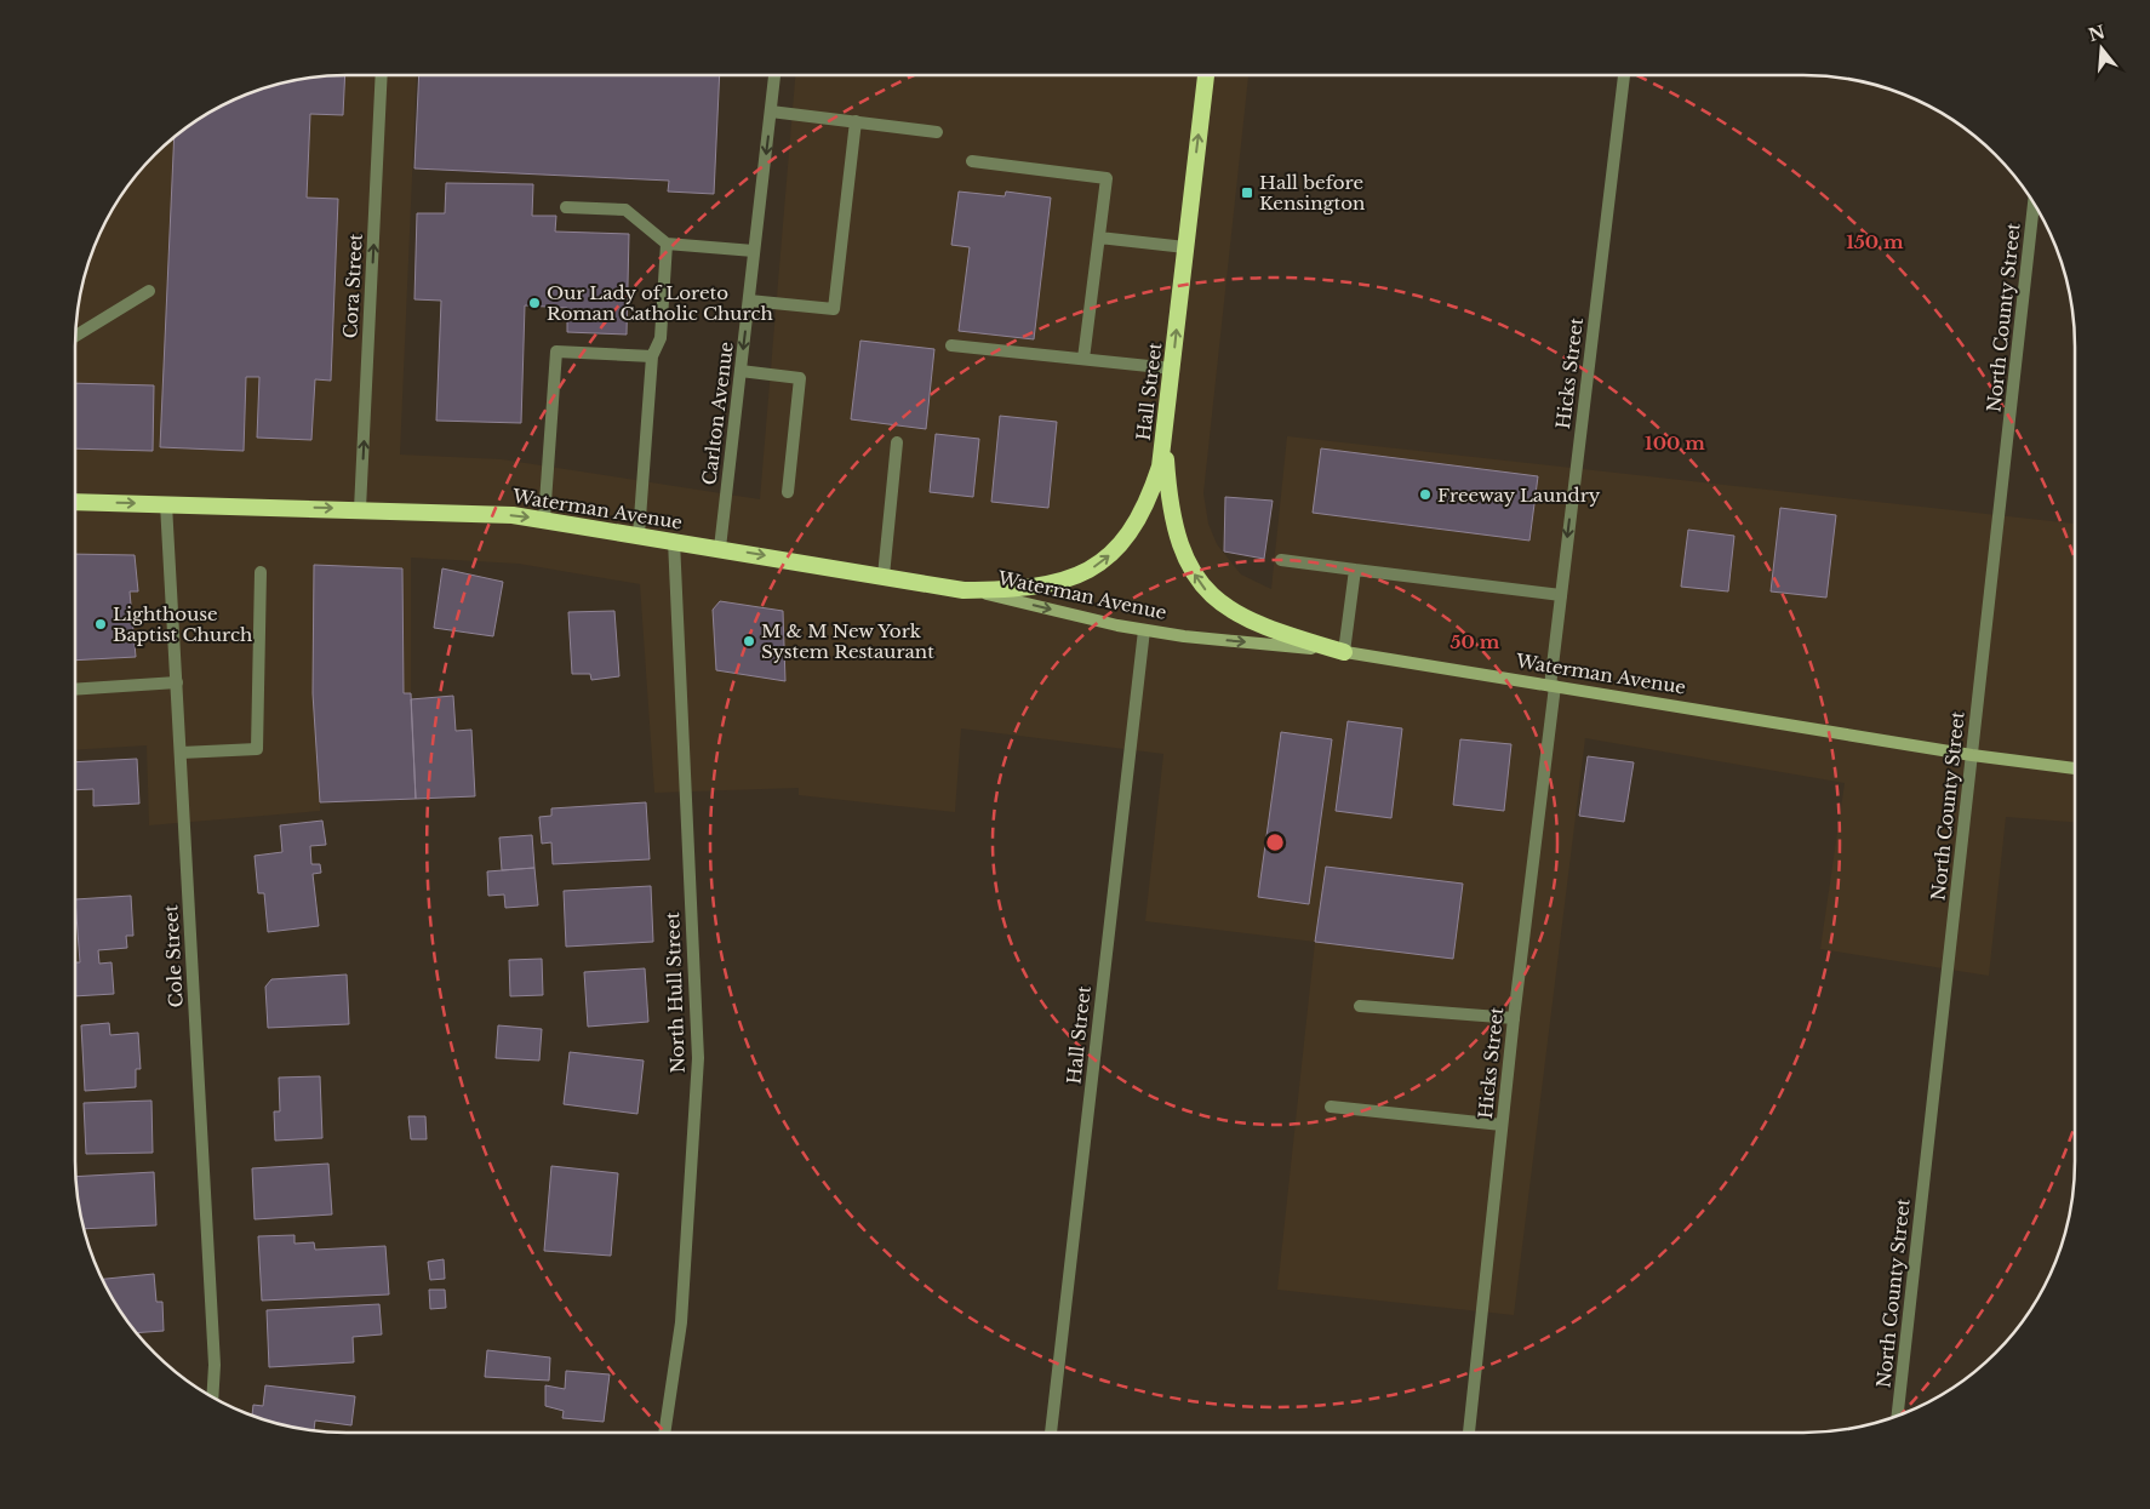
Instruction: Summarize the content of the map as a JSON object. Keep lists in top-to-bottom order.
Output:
{
  "streets": {
    "highway": ["Hall Street", "Waterman Avenue"],
    "street": [
      "Cora Street",
      "North County Street",
      "Hicks Street",
      "Carlton Avenue",
      "Cole Street",
      "North Hull Street"
    ]
  },
  "crossings": [
    ["Cora Street", "Waterman Avenue"],
    ["North County Street", "Waterman Avenue"],
    ["Hicks Street", "Waterman Avenue"],
    ["Hall Street", "Waterman Avenue"],
    ["Carlton Avenue", "Waterman Avenue"],
    ["Waterman Avenue", "Cole Street"],
    ["Waterman Avenue", "North Hull Street"]
  ],
  "one_way": ["Cora Street", "Hicks Street", "Waterman Avenue"],
  "places": {
    "transit": ["Hall before Kensington"],
    "other": [
      "Our Lady of Loreto Roman Catholic Church",
      "Freeway Laundry",
      "Lighthouse Baptist Church",
      "M & M New York System Restaurant"
    ]
  },
  "north": "top",
  "rings": ["150 m", "100 m", "50 m"]
}
